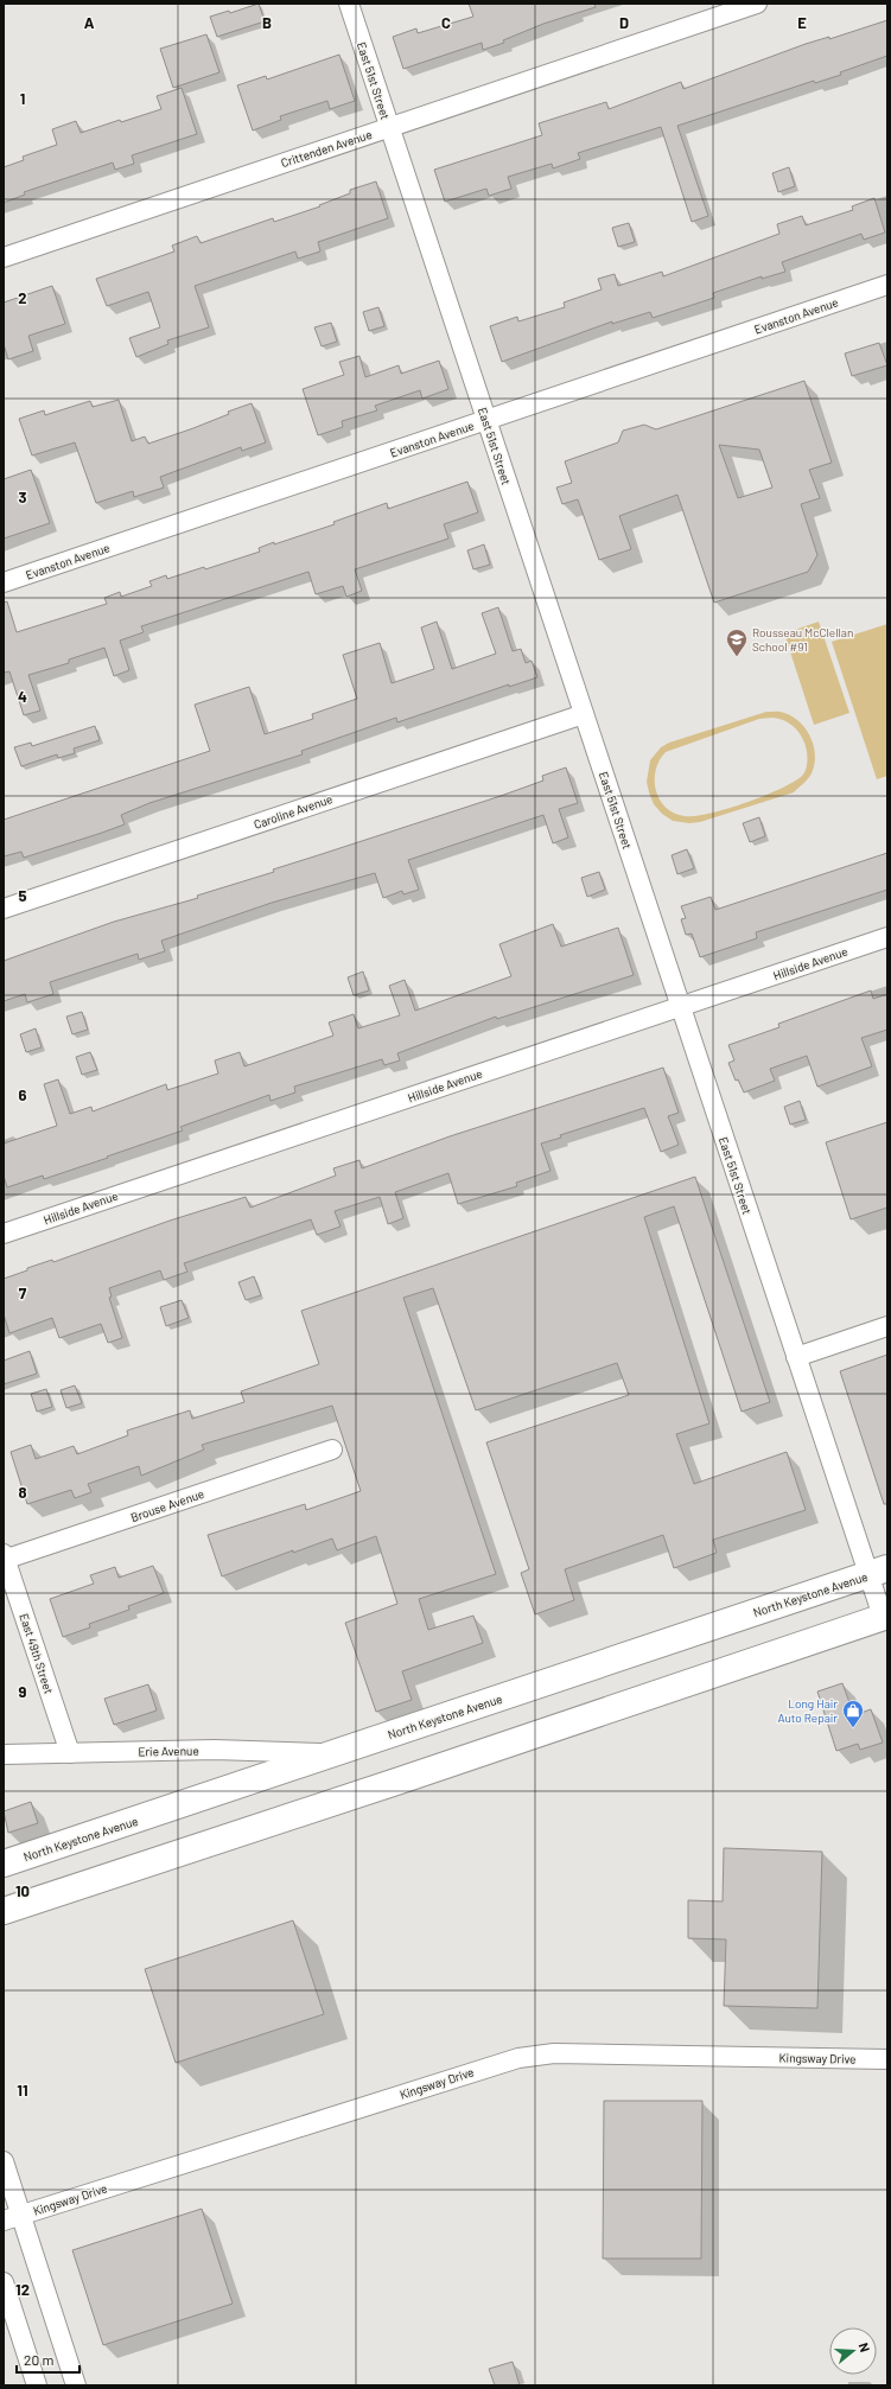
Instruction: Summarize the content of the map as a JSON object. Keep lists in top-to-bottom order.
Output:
{
  "streets": {
    "main road": ["North Keystone Avenue"],
    "street": [
      "East 51st Street",
      "Crittenden Avenue",
      "Evanston Avenue",
      "Caroline Avenue",
      "Hillside Avenue",
      "Brouse Avenue",
      "East 49th Street",
      "Erie Avenue",
      "Kingsway Drive"
    ]
  },
  "crossings": [
    ["East 51st Street", "Crittenden Avenue"],
    ["East 51st Street", "Evanston Avenue"],
    ["East 51st Street", "Caroline Avenue"],
    ["East 51st Street", "Hillside Avenue"],
    ["East 51st Street", "North Keystone Avenue"],
    ["Brouse Avenue", "East 49th Street"],
    ["North Keystone Avenue", "Erie Avenue"],
    ["East 49th Street", "Erie Avenue"]
  ],
  "places": {
    "school or university": ["Rousseau McClellan School #91"],
    "shop": ["Long Hair Auto Repair"]
  },
  "scale_bar": "20 m",
  "north": "right",
  "grid": {
    "columns": [
      "A",
      "B",
      "C",
      "D",
      "E"
    ],
    "rows": [
      "1",
      "2",
      "3",
      "4",
      "5",
      "6",
      "7",
      "8",
      "9",
      "10",
      "11",
      "12"
    ]
  }
}
